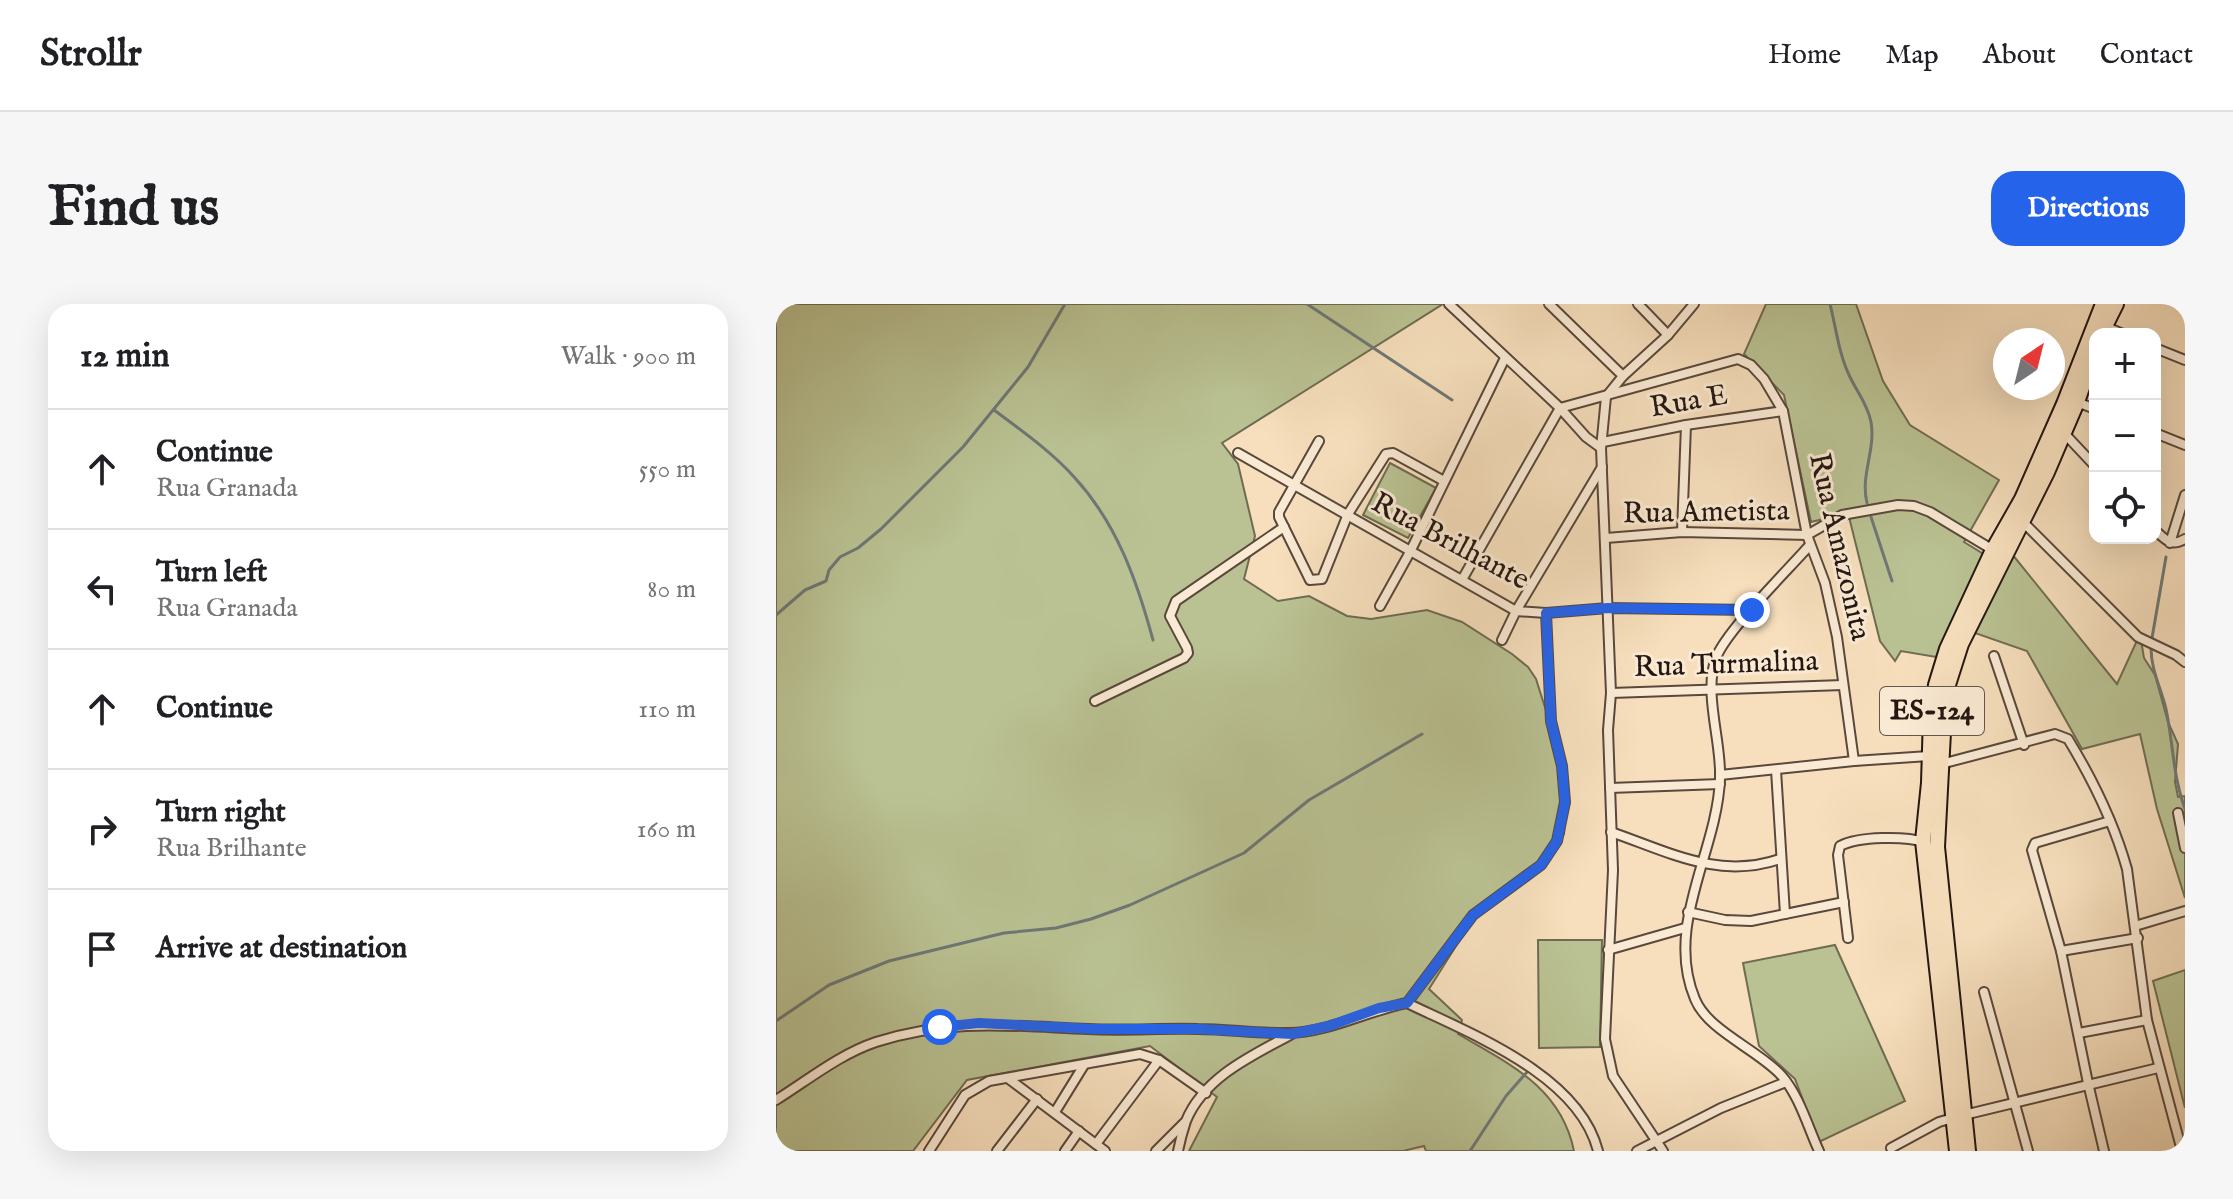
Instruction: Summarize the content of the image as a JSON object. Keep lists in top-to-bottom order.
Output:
{
  "streets": {
    "main road": ["ES-124"],
    "street": [
      "Rua E",
      "Rua Ametista",
      "Rua Brilhante",
      "Rua Amazonita",
      "Rua Turmalina"
    ]
  },
  "crossings": [
    ["Rua E", "Rua Amazonita"],
    ["Rua Ametista", "Rua Amazonita"],
    ["Rua Amazonita", "Rua Turmalina"]
  ],
  "north": "top right",
  "page": {
    "header": "Strollr",
    "nav": [
      "Home",
      "Map",
      "About",
      "Contact"
    ],
    "buttons": "Directions",
    "title": "Find us",
    "heading": ["12 min", "Walk · 900 m"],
    "map_buttons": ["+", "−"],
    "list": [
      ["Continue", "Rua Granada", "550 m"],
      ["Turn left", "Rua Granada", "80 m"],
      ["Continue", "110 m"],
      ["Turn right", "Rua Brilhante", "160 m"],
      "Arrive at destination"
    ]
  }
}
